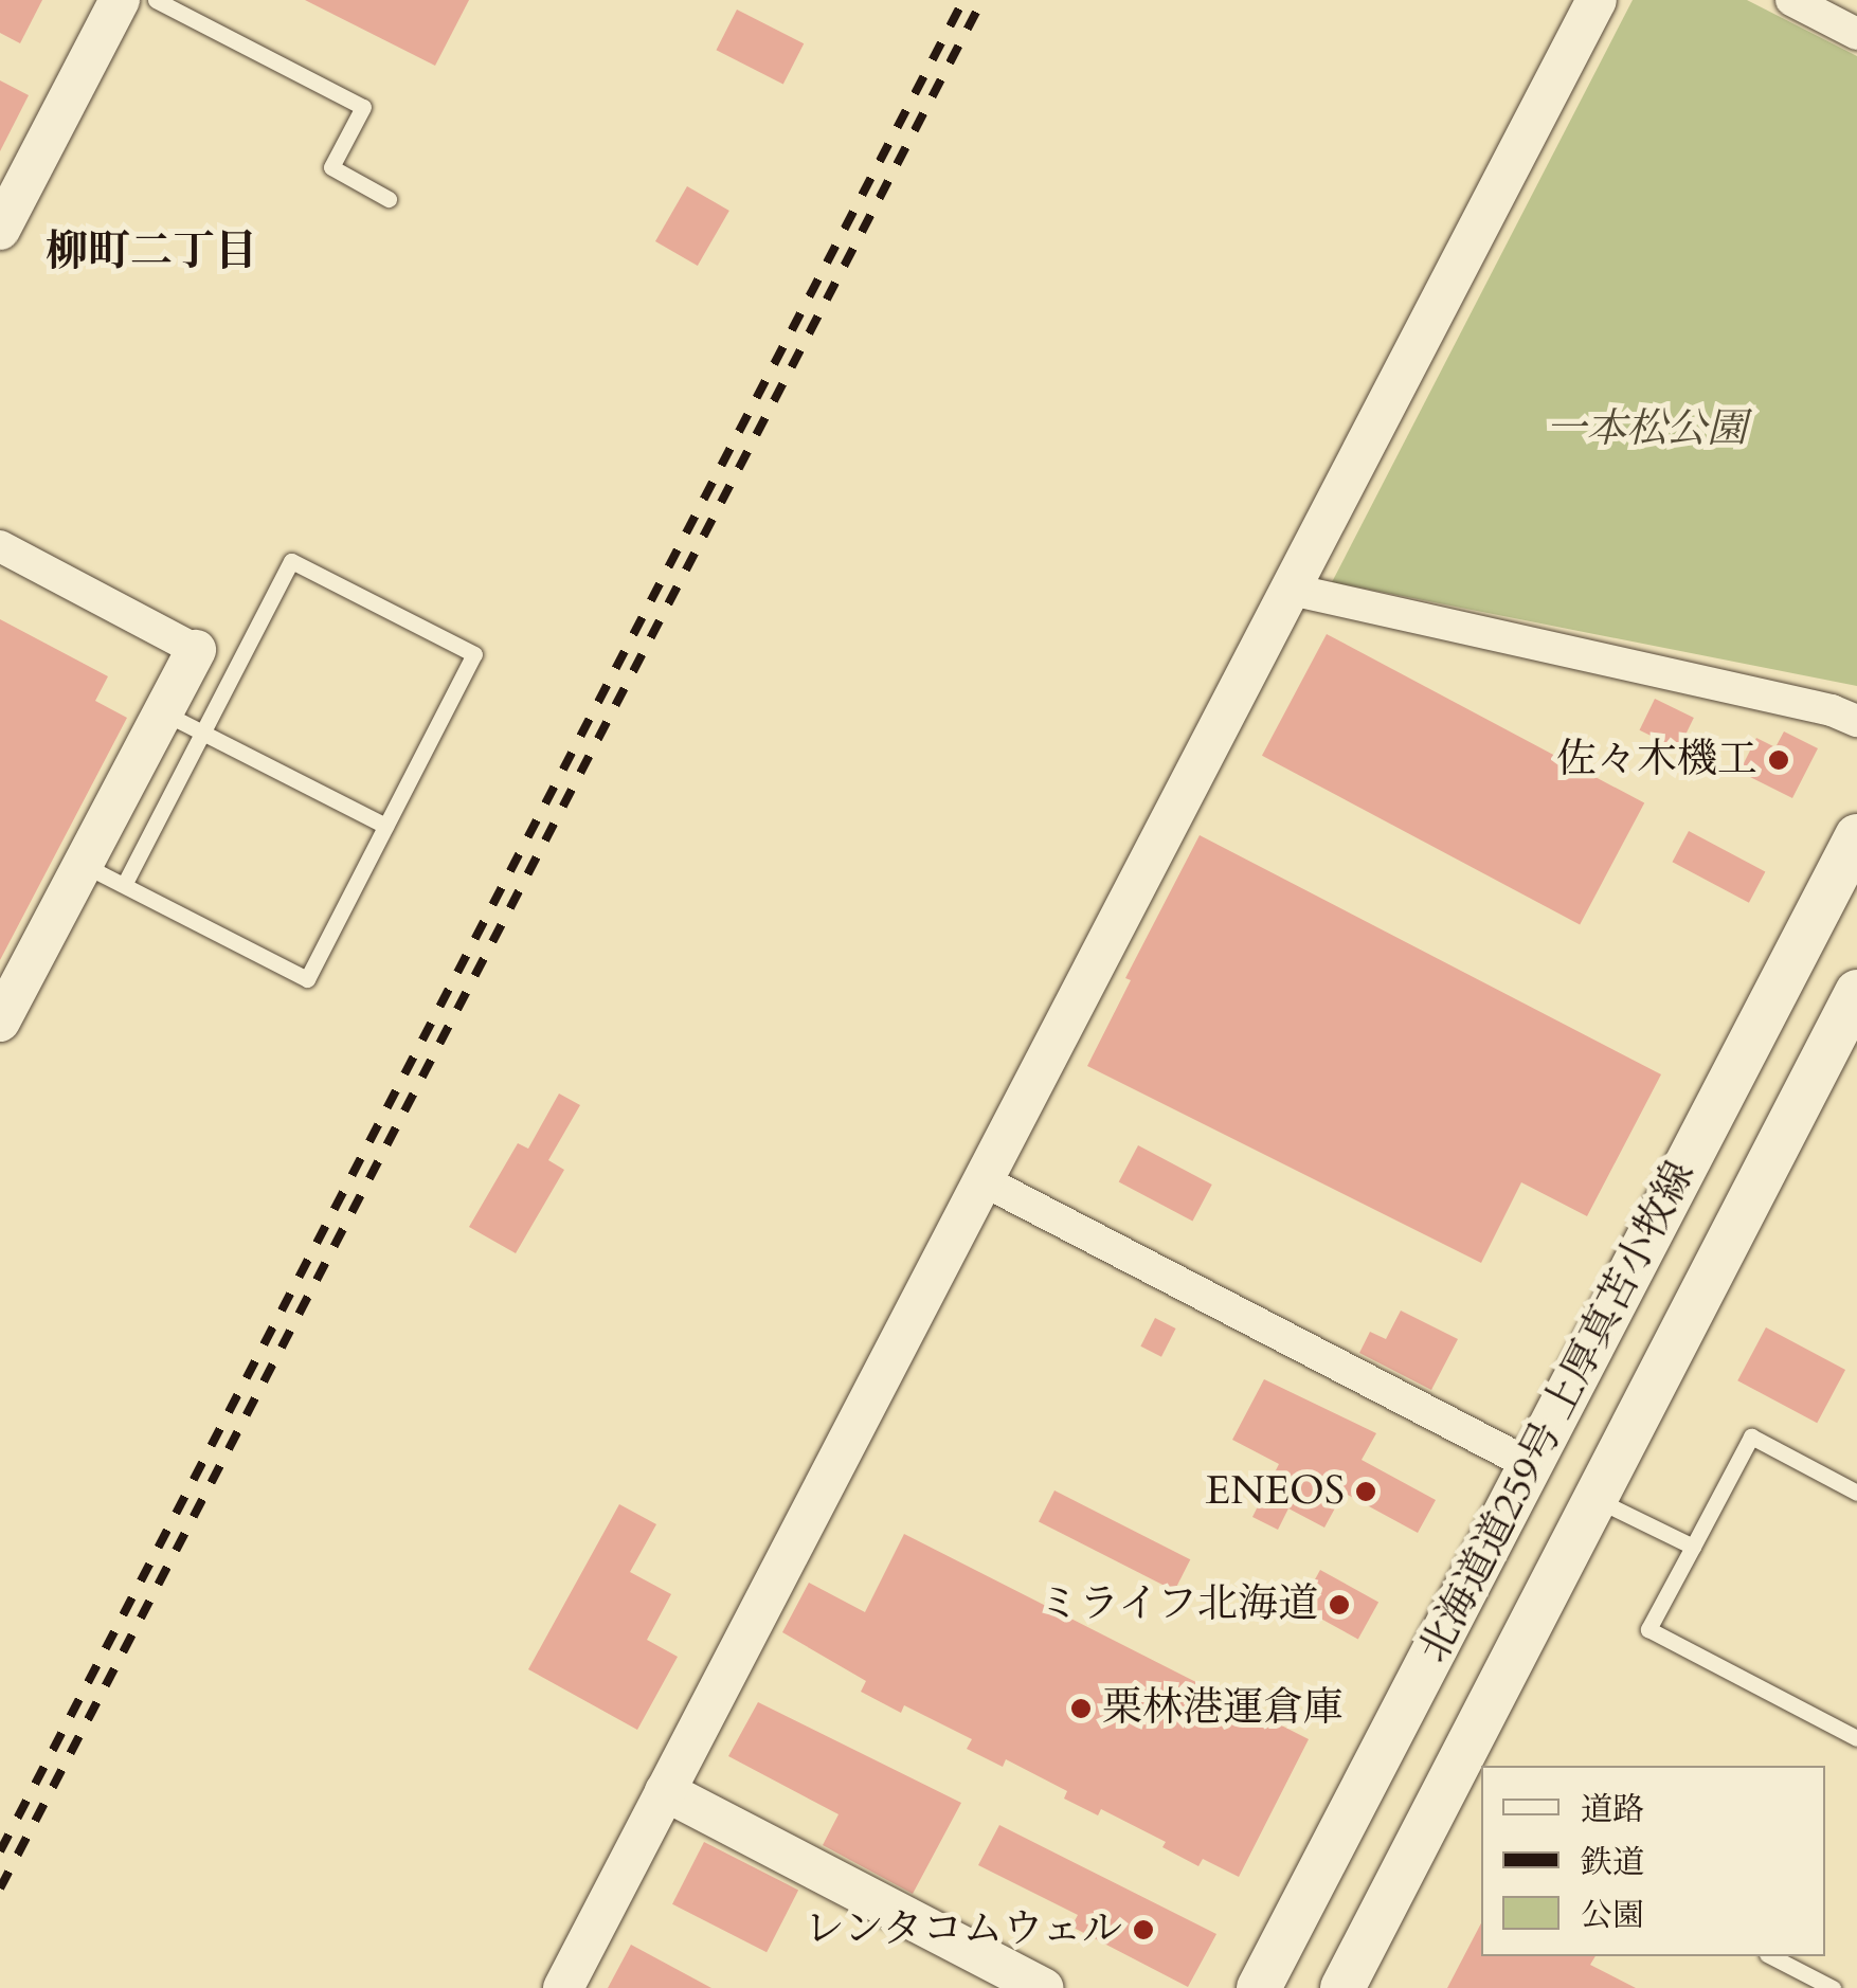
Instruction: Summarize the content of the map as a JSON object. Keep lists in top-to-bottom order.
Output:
{
  "streets": {
    "main road": ["北海道道259号 上厚真苫小牧線"]
  },
  "districts": ["柳町二丁目"],
  "parks": ["一本松公園"],
  "places": [
    "佐々木機工",
    "ENEOS",
    "ミライフ北海道",
    "栗林港運倉庫",
    "レンタコムウェル"
  ],
  "legend": ["道路", "鉄道", "公園"]
}
